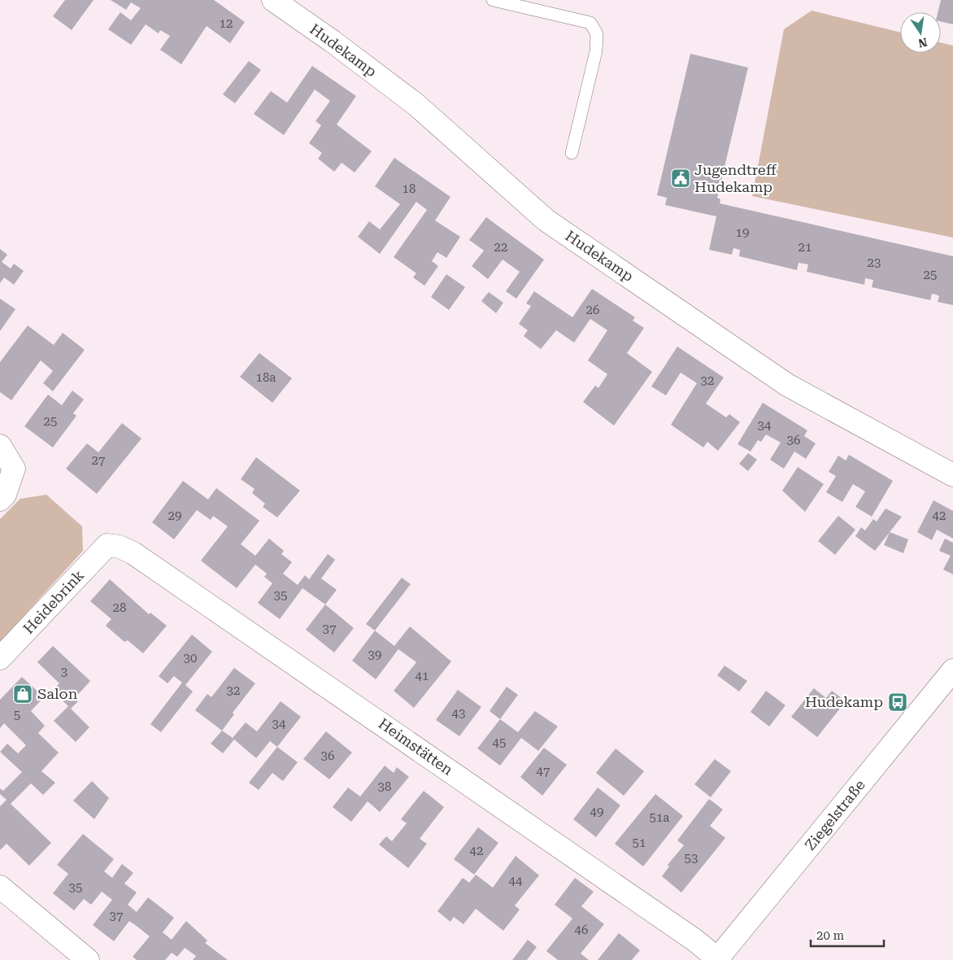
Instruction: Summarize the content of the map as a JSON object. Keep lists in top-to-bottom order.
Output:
{
  "streets": {
    "street": [
      "Hudekamp",
      "Heidebrink",
      "Heimstätten",
      "Ziegelstraße"
    ]
  },
  "crossings": [
    ["Heidebrink", "Heimstätten"],
    ["Heimstätten", "Ziegelstraße"]
  ],
  "places": {
    "public building": ["Jugendtreff Hudekamp"],
    "shop": ["Salon"],
    "bus stop": ["Hudekamp"]
  },
  "house_numbers": [
    "12",
    "18",
    "19",
    "22",
    "21",
    "23",
    "25",
    "26",
    "18a",
    "32",
    "25",
    "34",
    "36",
    "27",
    "29",
    "42",
    "35",
    "28",
    "37",
    "39",
    "30",
    "3",
    "41",
    "32",
    "43",
    "5",
    "34",
    "45",
    "36",
    "47",
    "38",
    "49",
    "51a",
    "51",
    "42",
    "53",
    "44",
    "35",
    "37",
    "46"
  ],
  "scale_bar": "20 m",
  "north": "bottom"
}
